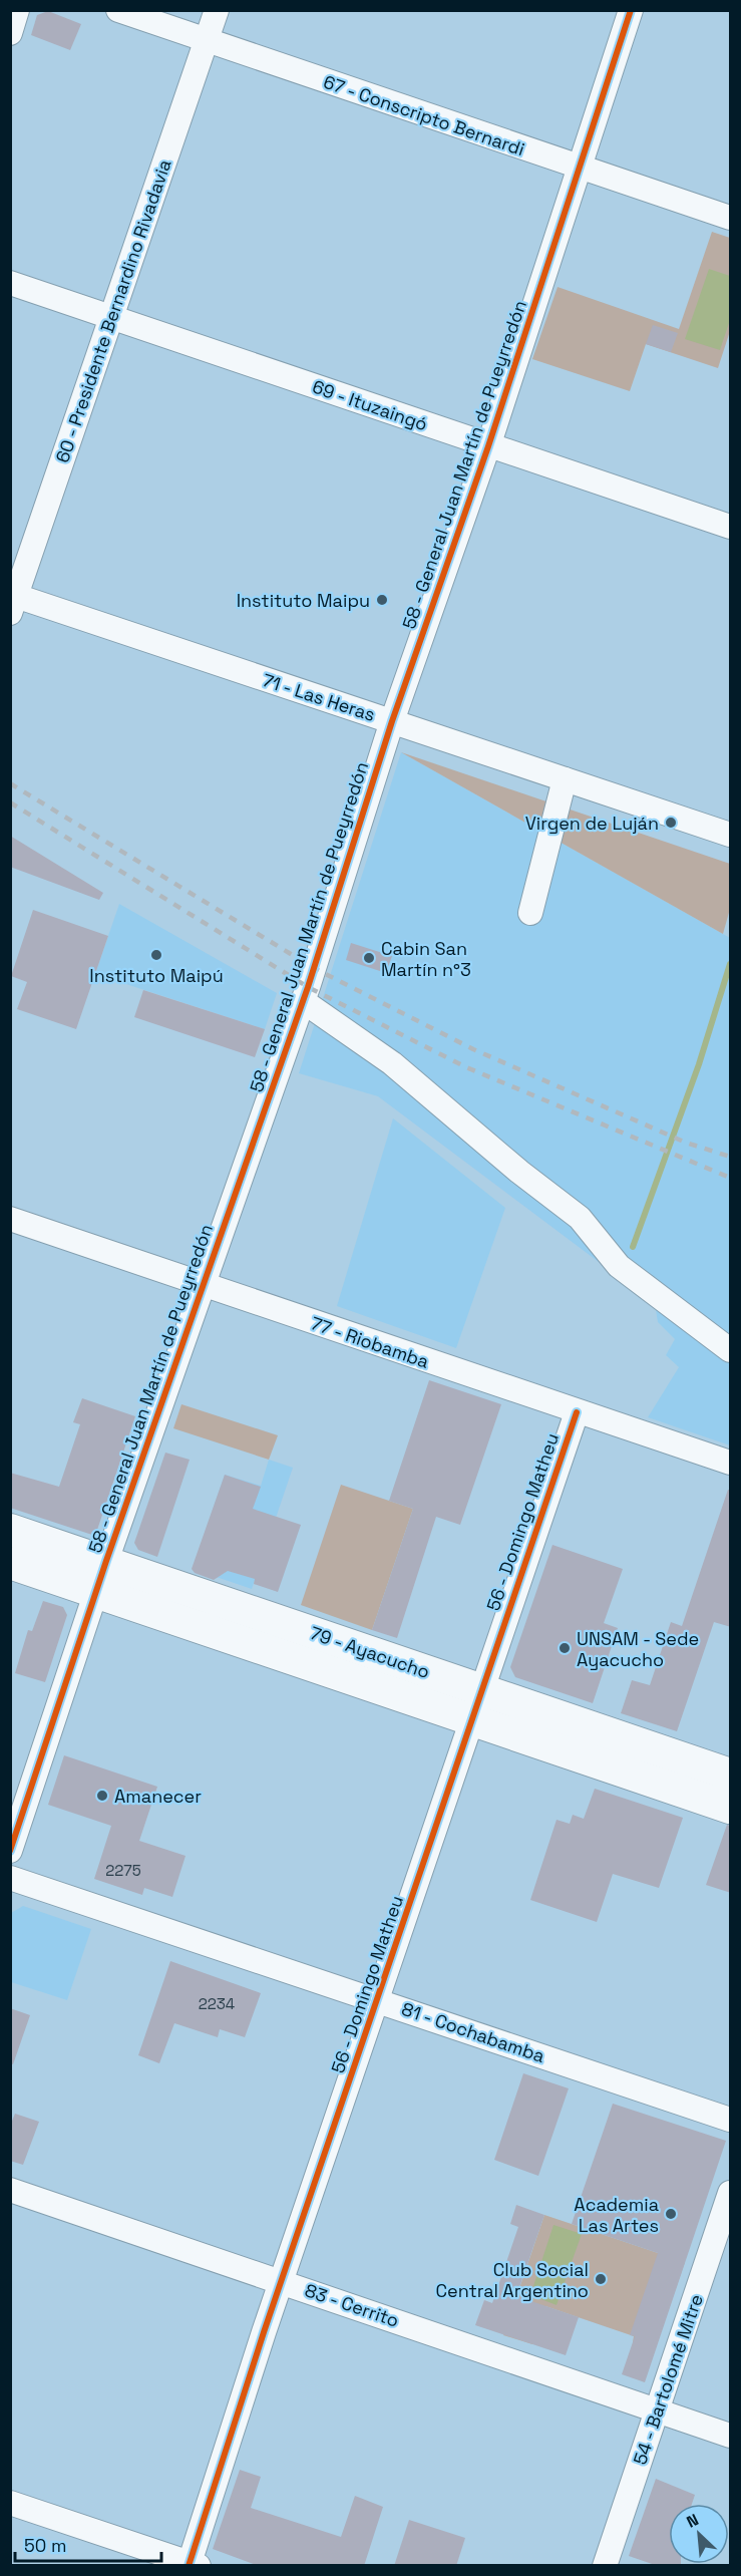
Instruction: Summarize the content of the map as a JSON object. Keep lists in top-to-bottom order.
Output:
{
  "streets": {
    "main road": ["79 - Ayacucho"],
    "street": [
      "67 - Conscripto Bernardi",
      "60 - Presidente Bernardino Rivadavia",
      "69 - Ituzaingó",
      "58 - General Juan Martín de Pueyrredón",
      "71 - Las Heras",
      "77 - Riobamba",
      "56 - Domingo Matheu",
      "81 - Cochabamba",
      "83 - Cerrito",
      "54 - Bartolomé Mitre"
    ]
  },
  "crossings": [
    ["67 - Conscripto Bernardi", "60 - Presidente Bernardino Rivadavia"],
    ["67 - Conscripto Bernardi", "58 - General Juan Martín de Pueyrredón"],
    ["60 - Presidente Bernardino Rivadavia", "69 - Ituzaingó"],
    ["60 - Presidente Bernardino Rivadavia", "71 - Las Heras"],
    ["69 - Ituzaingó", "58 - General Juan Martín de Pueyrredón"],
    ["58 - General Juan Martín de Pueyrredón", "71 - Las Heras"],
    ["58 - General Juan Martín de Pueyrredón", "77 - Riobamba"],
    ["58 - General Juan Martín de Pueyrredón", "79 - Ayacucho"],
    ["77 - Riobamba", "56 - Domingo Matheu"],
    ["56 - Domingo Matheu", "79 - Ayacucho"],
    ["56 - Domingo Matheu", "81 - Cochabamba"],
    ["56 - Domingo Matheu", "83 - Cerrito"],
    ["83 - Cerrito", "54 - Bartolomé Mitre"]
  ],
  "places": [
    "Instituto Maipu",
    "Virgen de Luján",
    "Instituto Maipú",
    "Cabin San Martín n°3",
    "UNSAM - Sede Ayacucho",
    "Amanecer",
    "Academia Las Artes",
    "Club Social Central Argentino"
  ],
  "house_numbers": ["2275", "2234"],
  "scale_bar": "50 m",
  "north": "top left"
}
